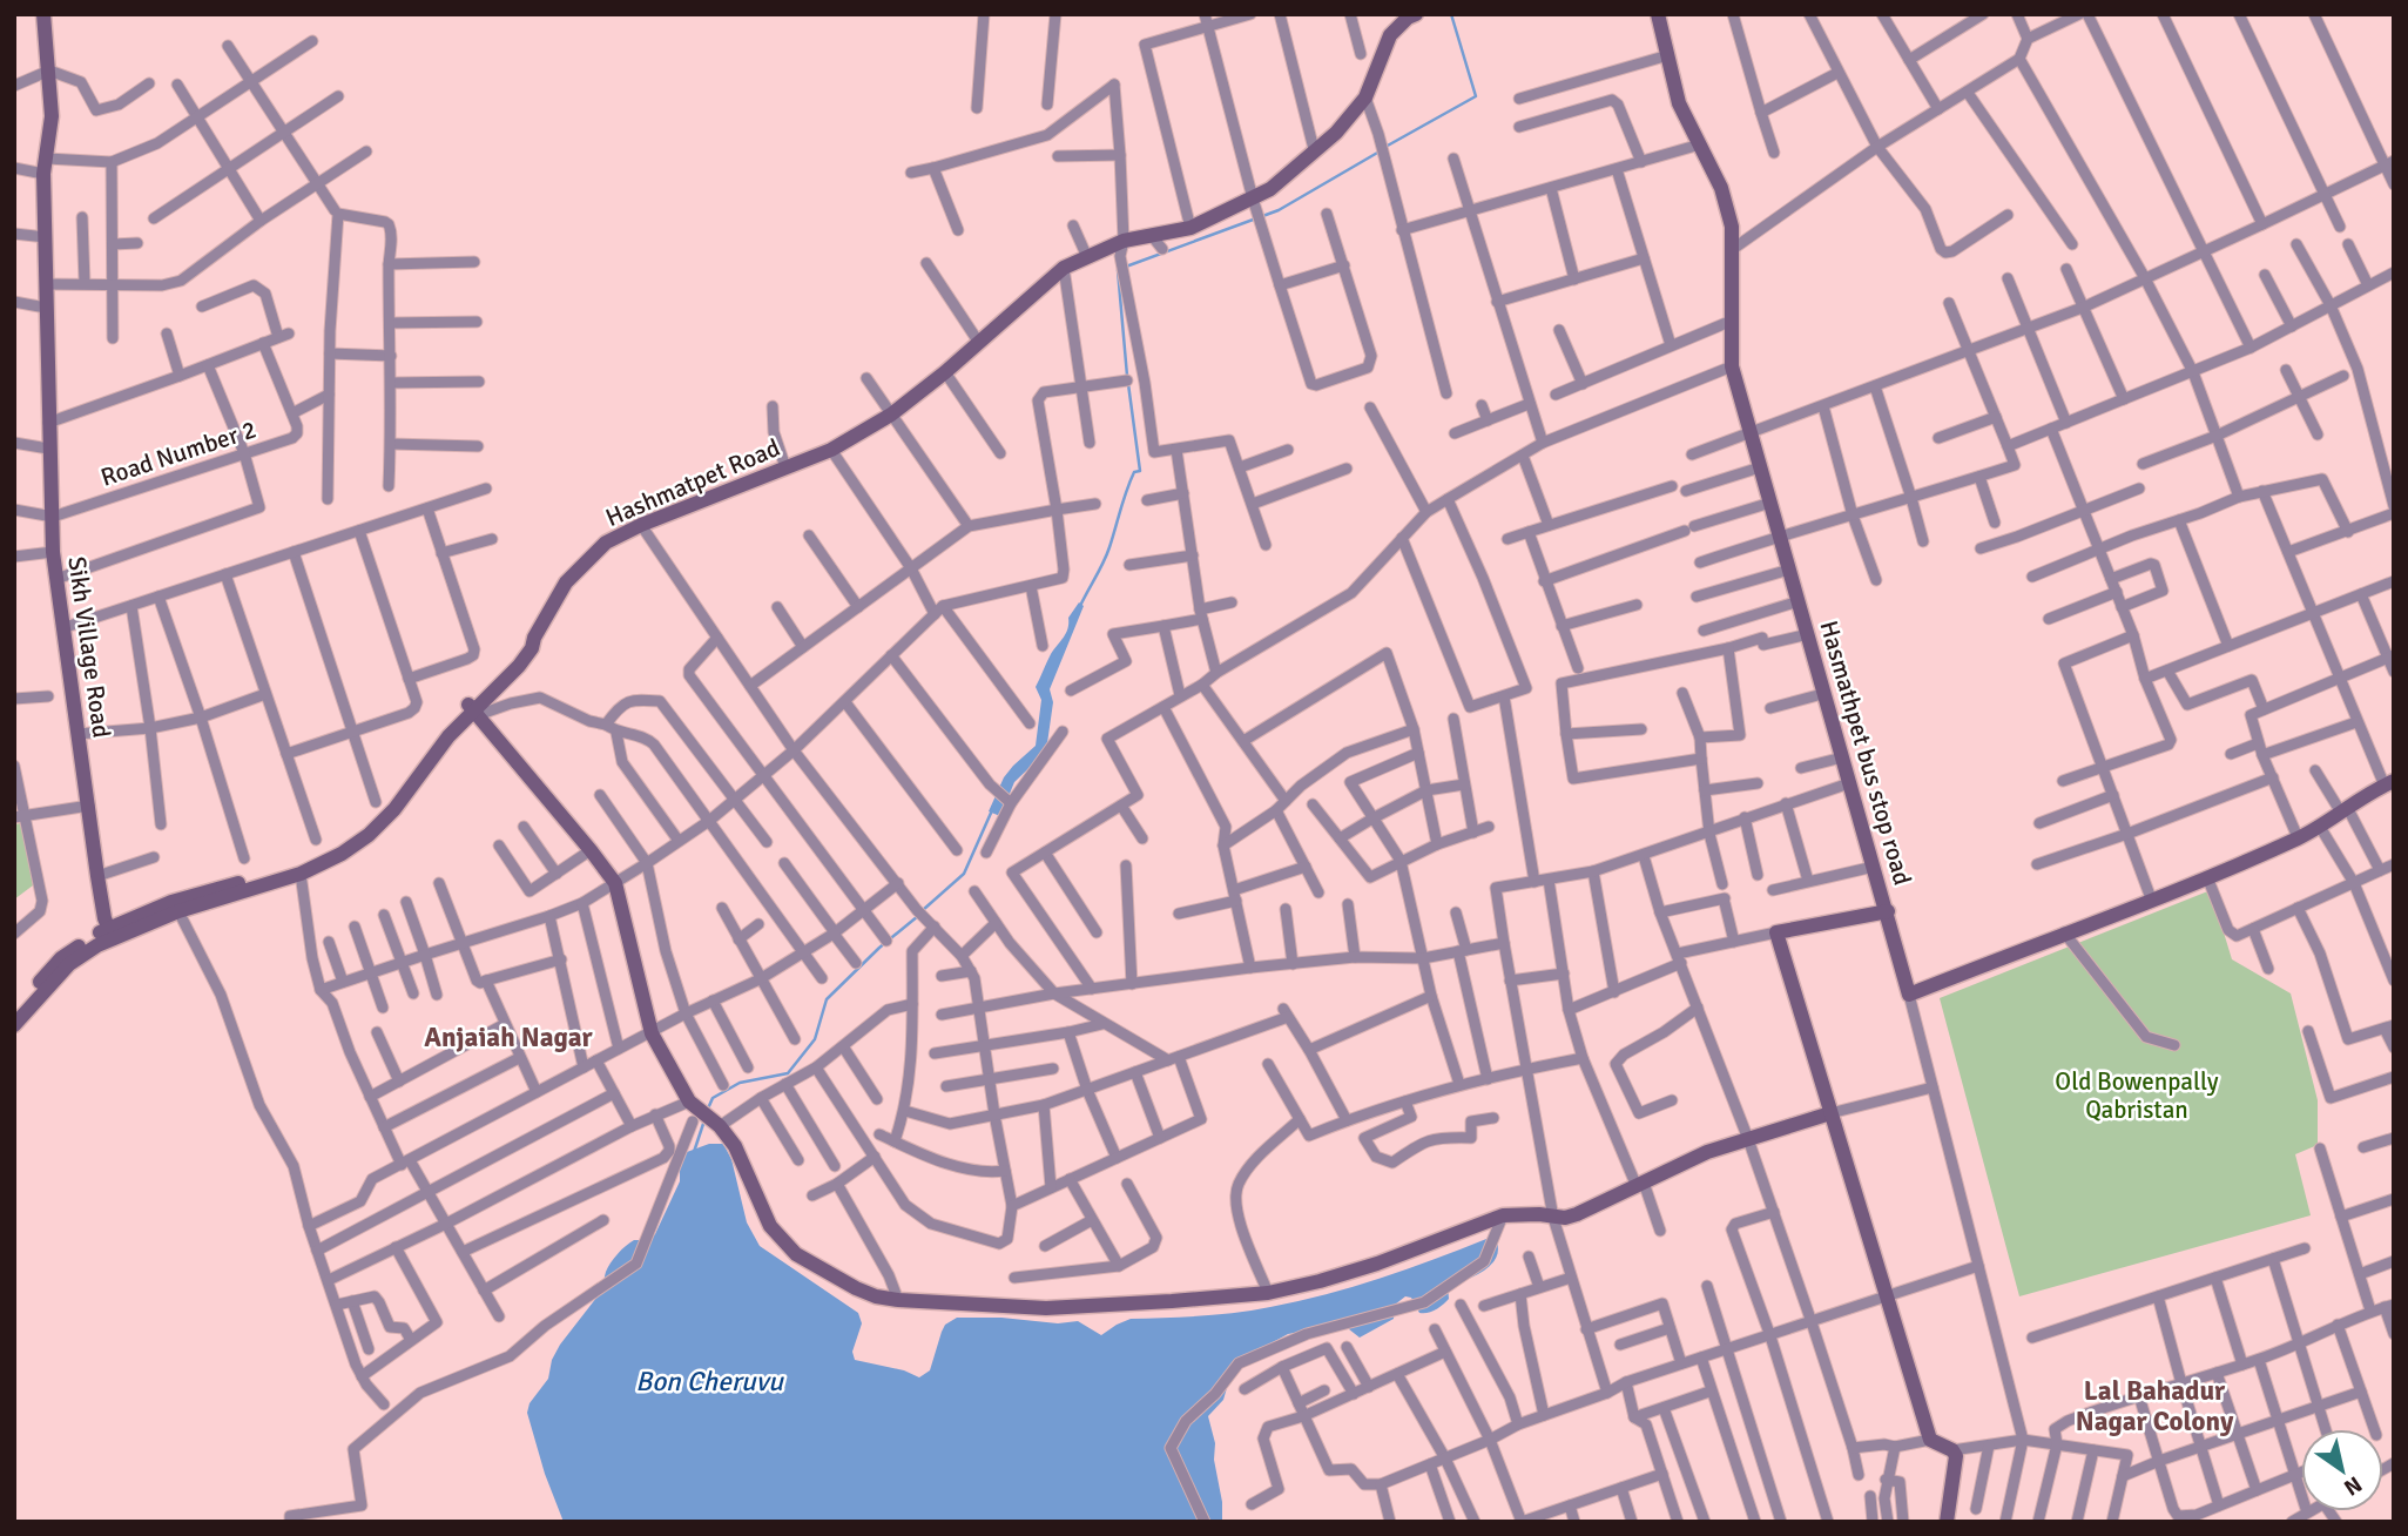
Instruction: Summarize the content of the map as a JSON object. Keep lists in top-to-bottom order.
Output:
{
  "streets": {
    "street": [
      "Road Number 2",
      "Hashmatpet Road",
      "Sikh Village Road",
      "Hasmathpet bus stop road"
    ]
  },
  "crossings": [
    ["Road Number 2", "Sikh Village Road"]
  ],
  "districts": ["Anjaiah Nagar", "Lal Bahadur Nagar Colony"],
  "water": ["Bon Cheruvu"],
  "parks": ["Old Bowenpally Qabristan"],
  "north": "bottom right"
}
